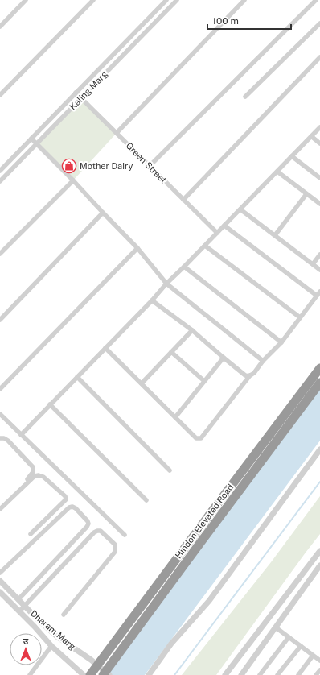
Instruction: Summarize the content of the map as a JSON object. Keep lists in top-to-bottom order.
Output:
{
  "streets": {
    "highway": ["Hindon Elevated Road"],
    "street": ["Kaling Marg", "Green Street", "Dharam Marg"]
  },
  "crossings": [
    ["Kaling Marg", "Green Street"]
  ],
  "places": {
    "shop": ["Mother Dairy"]
  },
  "scale_bar": "100 m",
  "north": "top"
}
